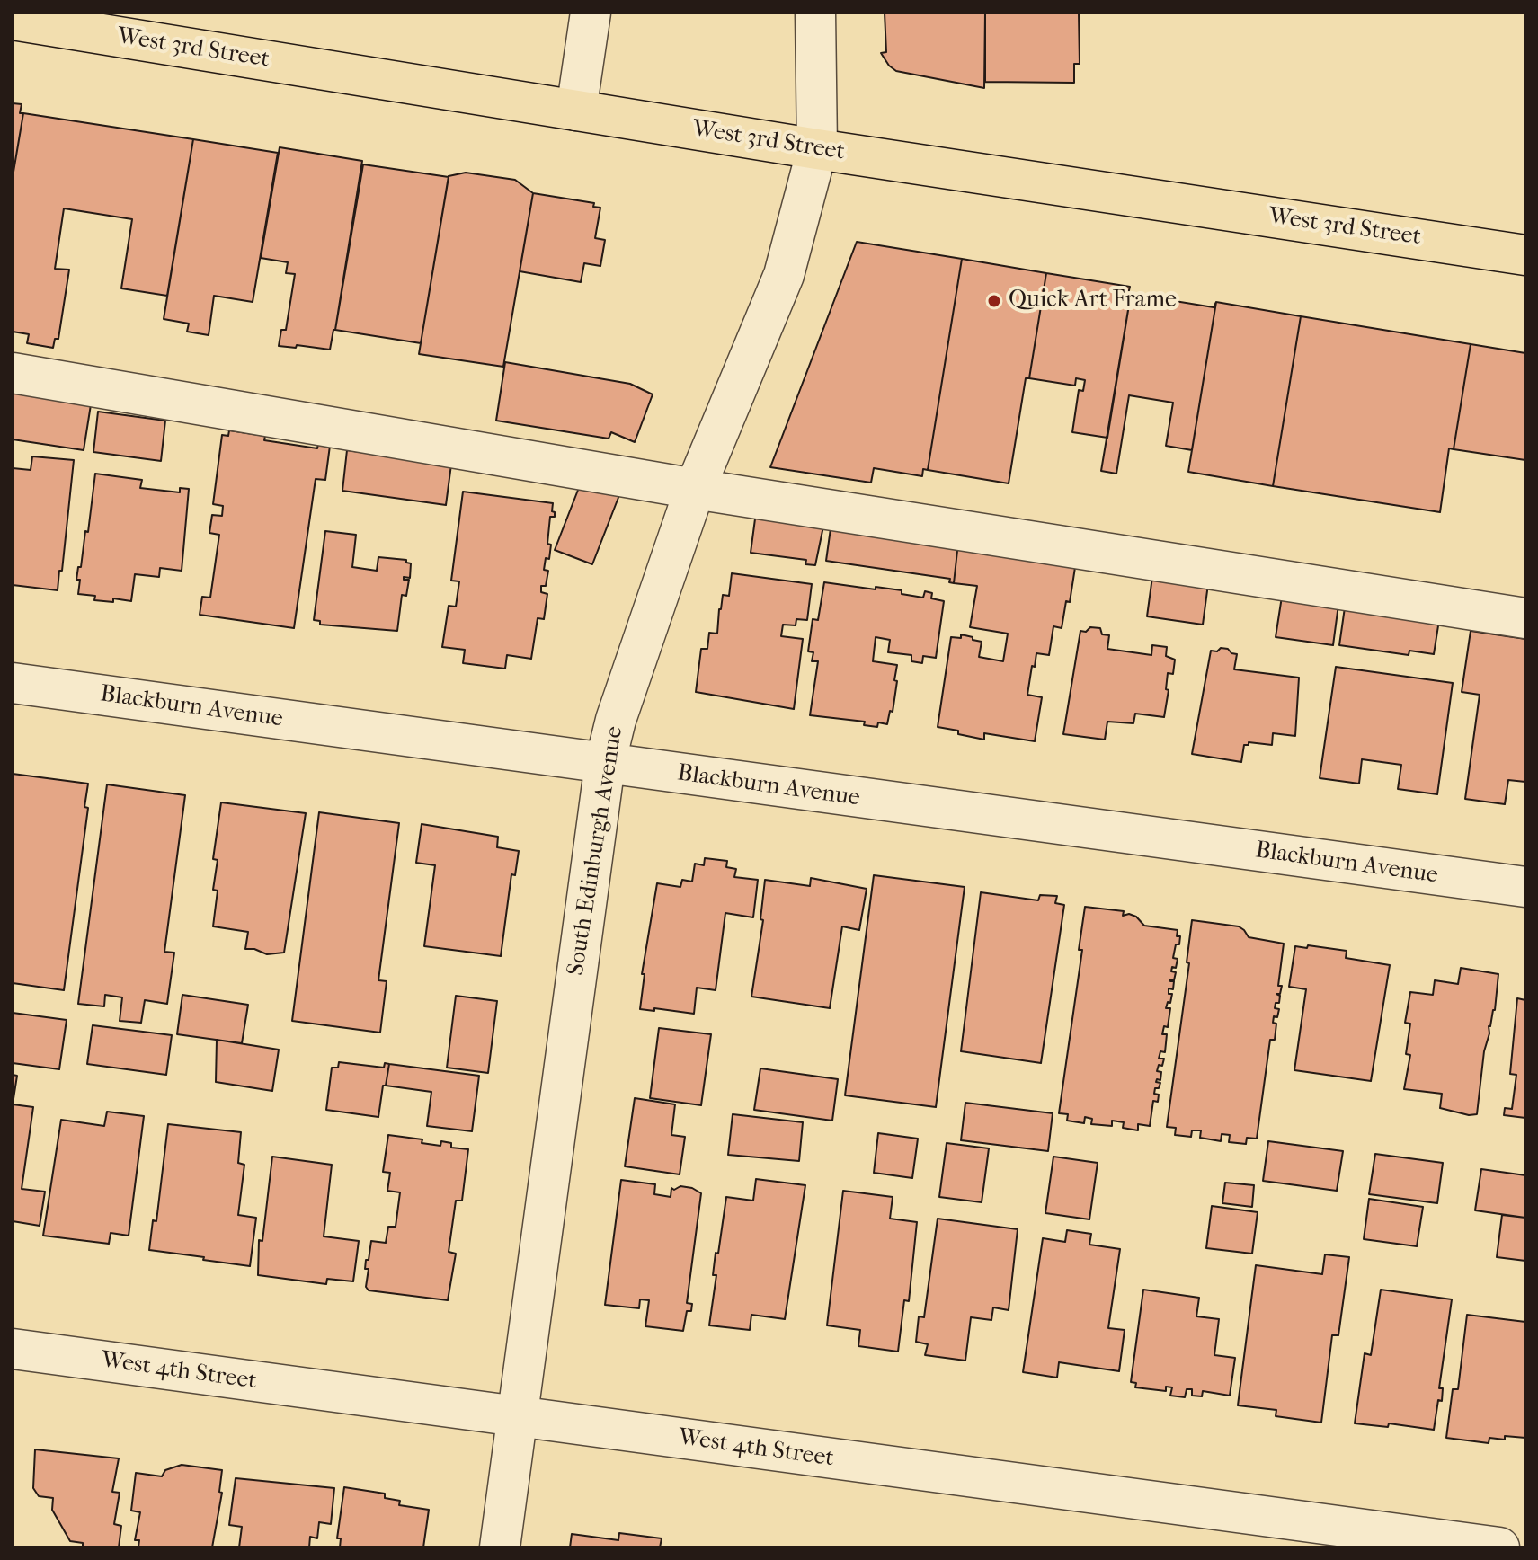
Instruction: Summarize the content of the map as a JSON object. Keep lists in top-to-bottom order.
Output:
{
  "streets": {
    "main road": ["West 3rd Street"],
    "street": ["Blackburn Avenue", "South Edinburgh Avenue", "West 4th Street"]
  },
  "crossings": [
    ["West 3rd Street", "South Edinburgh Avenue"],
    ["Blackburn Avenue", "South Edinburgh Avenue"],
    ["South Edinburgh Avenue", "West 4th Street"]
  ],
  "places": ["Quick Art Frame"]
}
